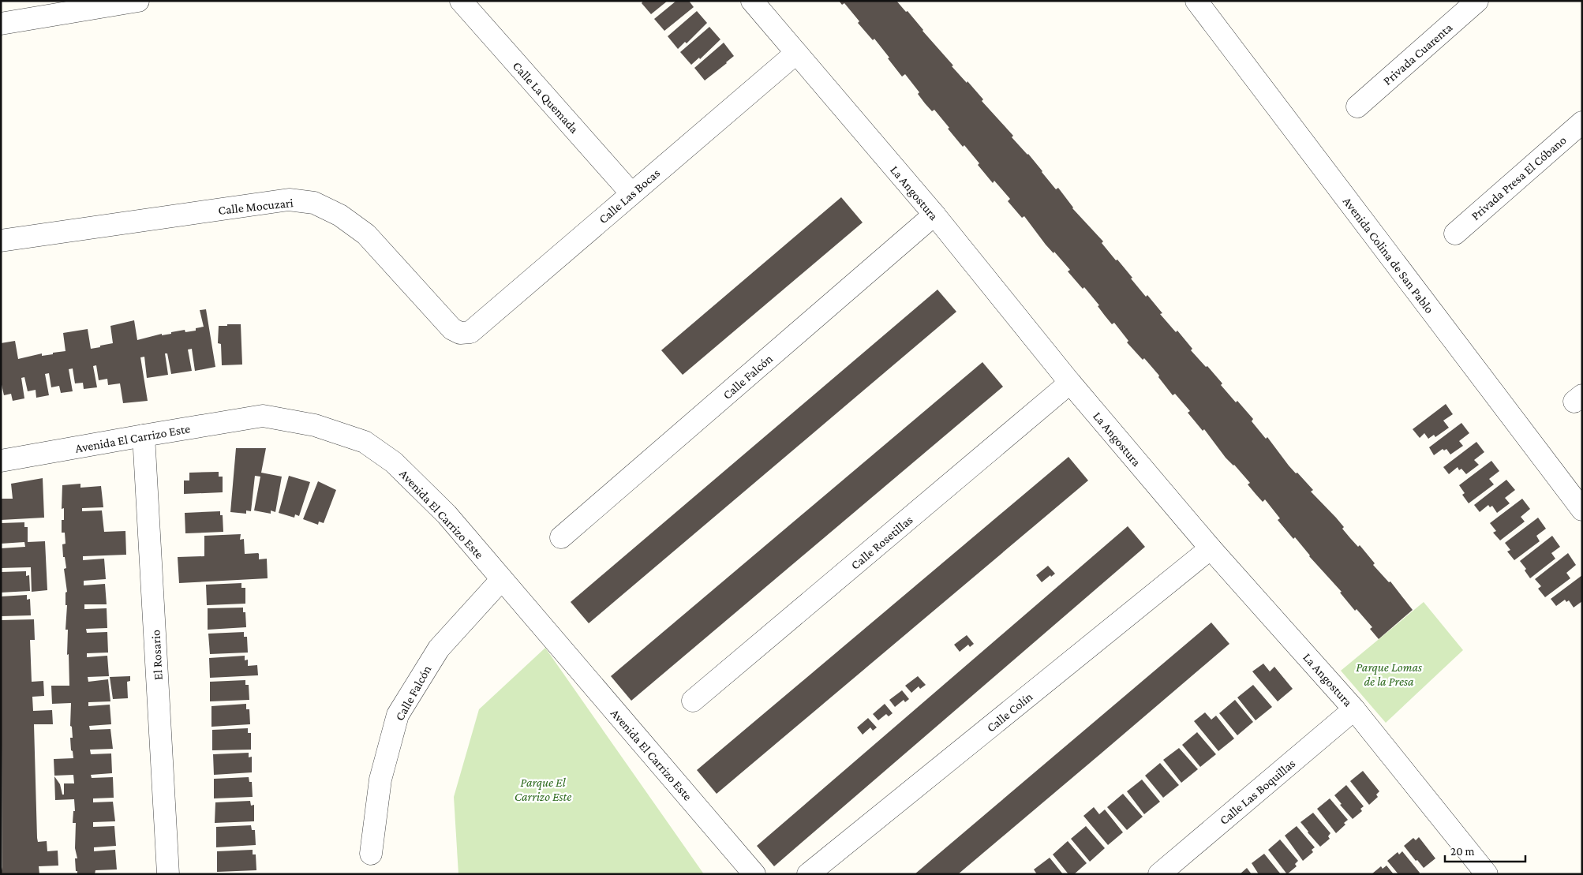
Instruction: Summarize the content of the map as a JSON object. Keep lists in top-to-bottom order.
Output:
{
  "streets": {
    "street": [
      "Privada Cuarenta",
      "Calle La Quemada",
      "Privada Presa El Cóbano",
      "La Angostura",
      "Calle Las Bocas",
      "Calle Mocuzari",
      "Avenida Colina de San Pablo",
      "Calle Falcón",
      "Avenida El Carrizo Este",
      "Calle Rosetillas",
      "El Rosario",
      "Calle Colín",
      "Calle Las Boquillas"
    ]
  },
  "crossings": [
    ["Calle La Quemada", "Calle Las Bocas"],
    ["La Angostura", "Calle Las Bocas"],
    ["La Angostura", "Calle Falcón"],
    ["La Angostura", "Calle Rosetillas"],
    ["La Angostura", "Calle Colín"],
    ["La Angostura", "Calle Las Boquillas"],
    ["Calle Las Bocas", "Calle Mocuzari"],
    ["Calle Falcón", "Avenida El Carrizo Este"],
    ["Avenida El Carrizo Este", "El Rosario"]
  ],
  "parks": ["Parque Lomas de la Presa", "Parque El Carrizo Este"],
  "scale_bar": "20 m"
}
